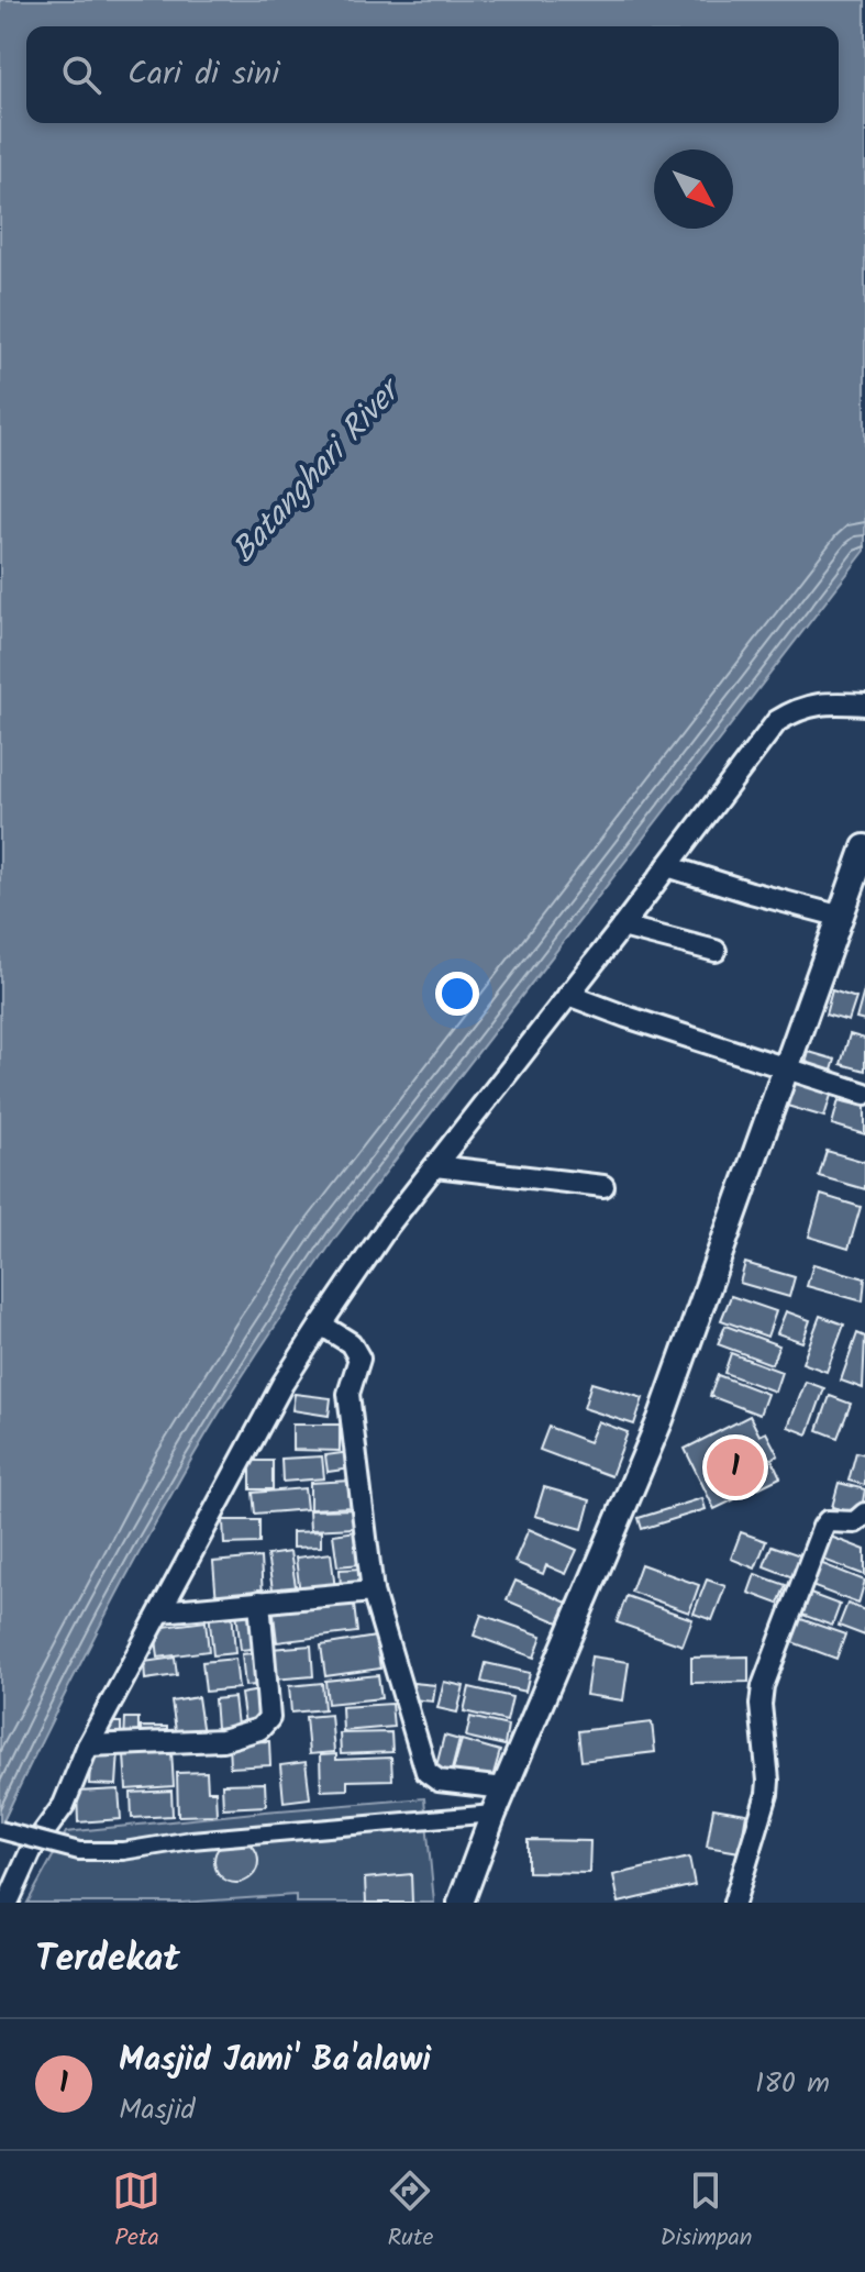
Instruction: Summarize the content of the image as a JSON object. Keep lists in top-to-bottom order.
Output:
{
  "water": ["Batanghari River"],
  "north": "bottom right",
  "page": {
    "search": "Cari di sini",
    "pins": "1",
    "heading": "Terdekat",
    "list": [
      {
        "mark": "1",
        "name": "Masjid Jami' Ba'alawi",
        "note": "Masjid",
        "value": "180 m"
      }
    ],
    "nav": ["Peta", "Rute", "Disimpan"]
  }
}
